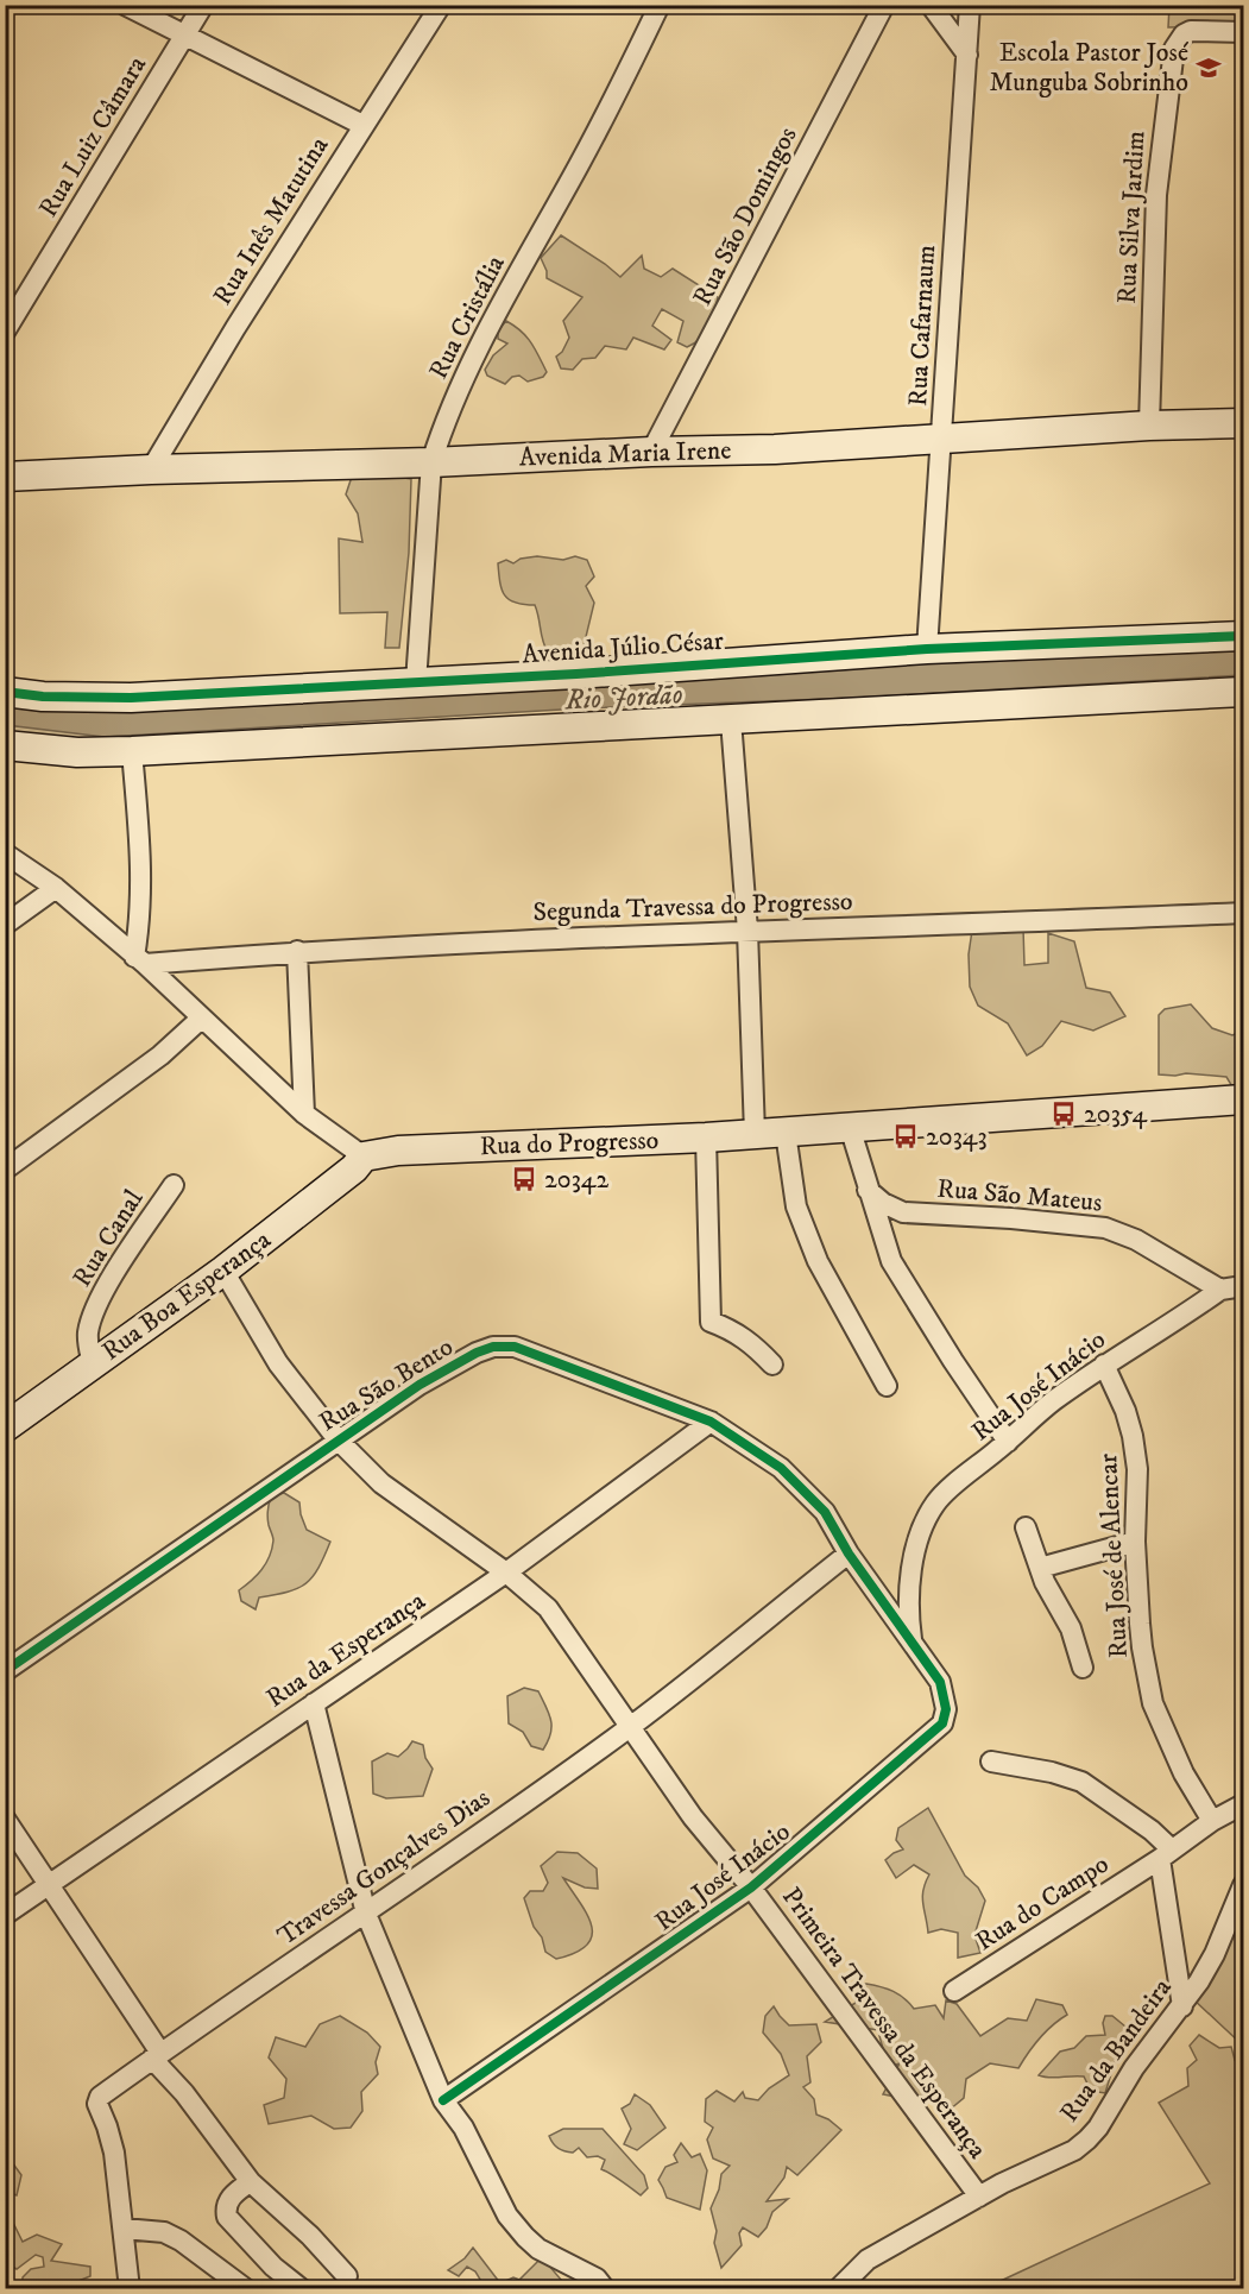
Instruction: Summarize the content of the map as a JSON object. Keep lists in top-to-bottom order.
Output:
{
  "streets": {
    "street": [
      "Rua Luiz Câmara",
      "Rua São Domingos",
      "Rua Silva Jardim",
      "Rua Inês Matutina",
      "Rua Cristália",
      "Rua Cafarnaum",
      "Avenida Maria Irene",
      "Avenida Júlio César",
      "Segunda Travessa do Progresso",
      "Rua do Progresso",
      "Rua São Mateus",
      "Rua Canal",
      "Rua Boa Esperança",
      "Rua São Bento",
      "Rua José Inácio",
      "Rua José de Alencar",
      "Rua da Esperança",
      "Travessa Gonçalves Dias",
      "Rua do Campo",
      "Primeira Travessa da Esperança",
      "Rua da Bandeira"
    ]
  },
  "crossings": [
    ["Rua São Domingos", "Avenida Maria Irene"],
    ["Rua Silva Jardim", "Avenida Maria Irene"],
    ["Rua Inês Matutina", "Avenida Maria Irene"],
    ["Rua Cristália", "Avenida Maria Irene"],
    ["Rua Cristália", "Avenida Júlio César"],
    ["Rua Cafarnaum", "Avenida Maria Irene"],
    ["Rua Cafarnaum", "Avenida Júlio César"],
    ["Rua do Progresso", "Rua Boa Esperança"],
    ["Rua São Mateus", "Rua José Inácio"],
    ["Rua Canal", "Rua Boa Esperança"],
    ["Rua Boa Esperança", "Primeira Travessa da Esperança"],
    ["Rua São Bento", "Rua José Inácio"],
    ["Rua São Bento", "Rua da Esperança"],
    ["Rua São Bento", "Travessa Gonçalves Dias"],
    ["Rua São Bento", "Primeira Travessa da Esperança"],
    ["Rua José Inácio", "Rua José de Alencar"],
    ["Rua José Inácio", "Primeira Travessa da Esperança"],
    ["Rua José de Alencar", "Rua do Campo"],
    ["Rua da Esperança", "Primeira Travessa da Esperança"],
    ["Travessa Gonçalves Dias", "Primeira Travessa da Esperança"],
    ["Primeira Travessa da Esperança", "Rua da Bandeira"]
  ],
  "water": ["Rio Jordão"],
  "places": {
    "school or university": ["Escola Pastor José Munguba Sobrinho"],
    "bus stop": ["20354", "20343", "20342"]
  }
}
